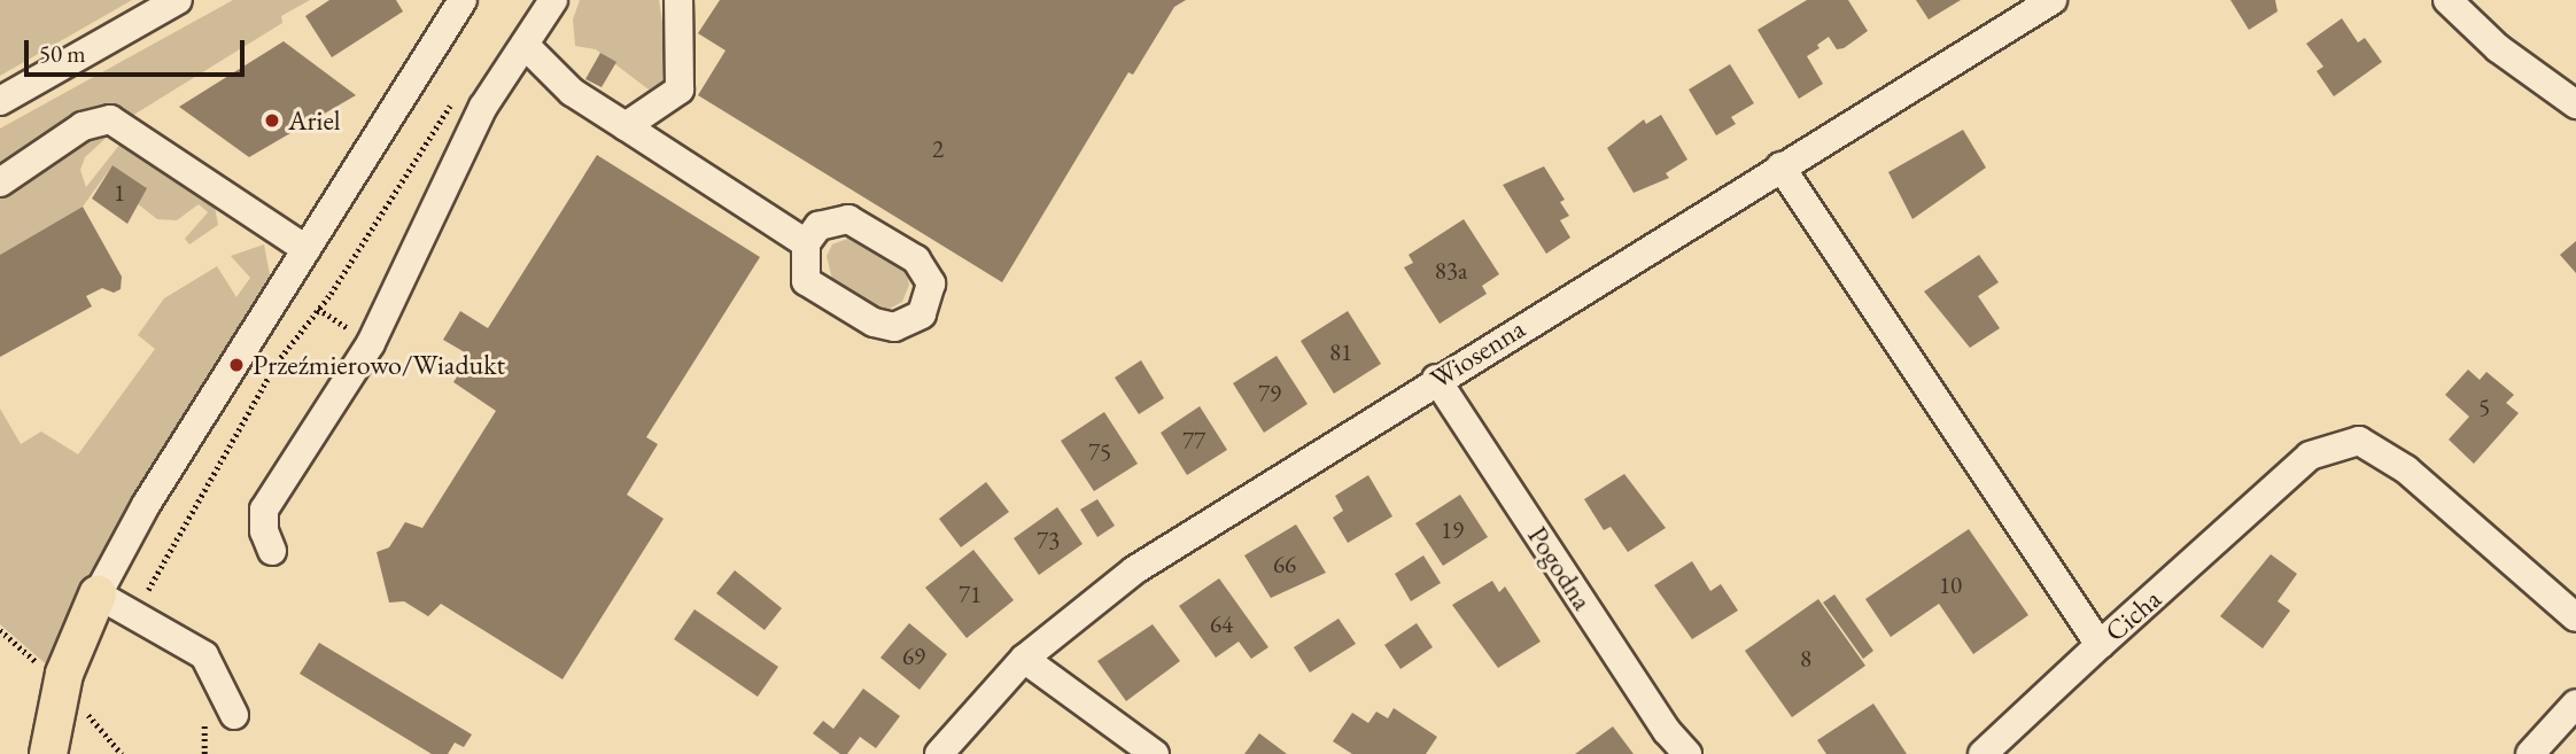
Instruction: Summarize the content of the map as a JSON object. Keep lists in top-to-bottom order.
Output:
{
  "streets": {
    "street": ["Wiosenna", "Pogodna", "Cicha"]
  },
  "crossings": [
    ["Wiosenna", "Pogodna"],
    ["Wiosenna", "Cicha"]
  ],
  "places": ["Ariel", "Przeźmierowo/Wiadukt"],
  "house_numbers": [
    "2",
    "1",
    "83a",
    "81",
    "79",
    "5",
    "77",
    "75",
    "19",
    "73",
    "66",
    "10",
    "71",
    "64",
    "69",
    "8"
  ],
  "scale_bar": "50 m"
}
